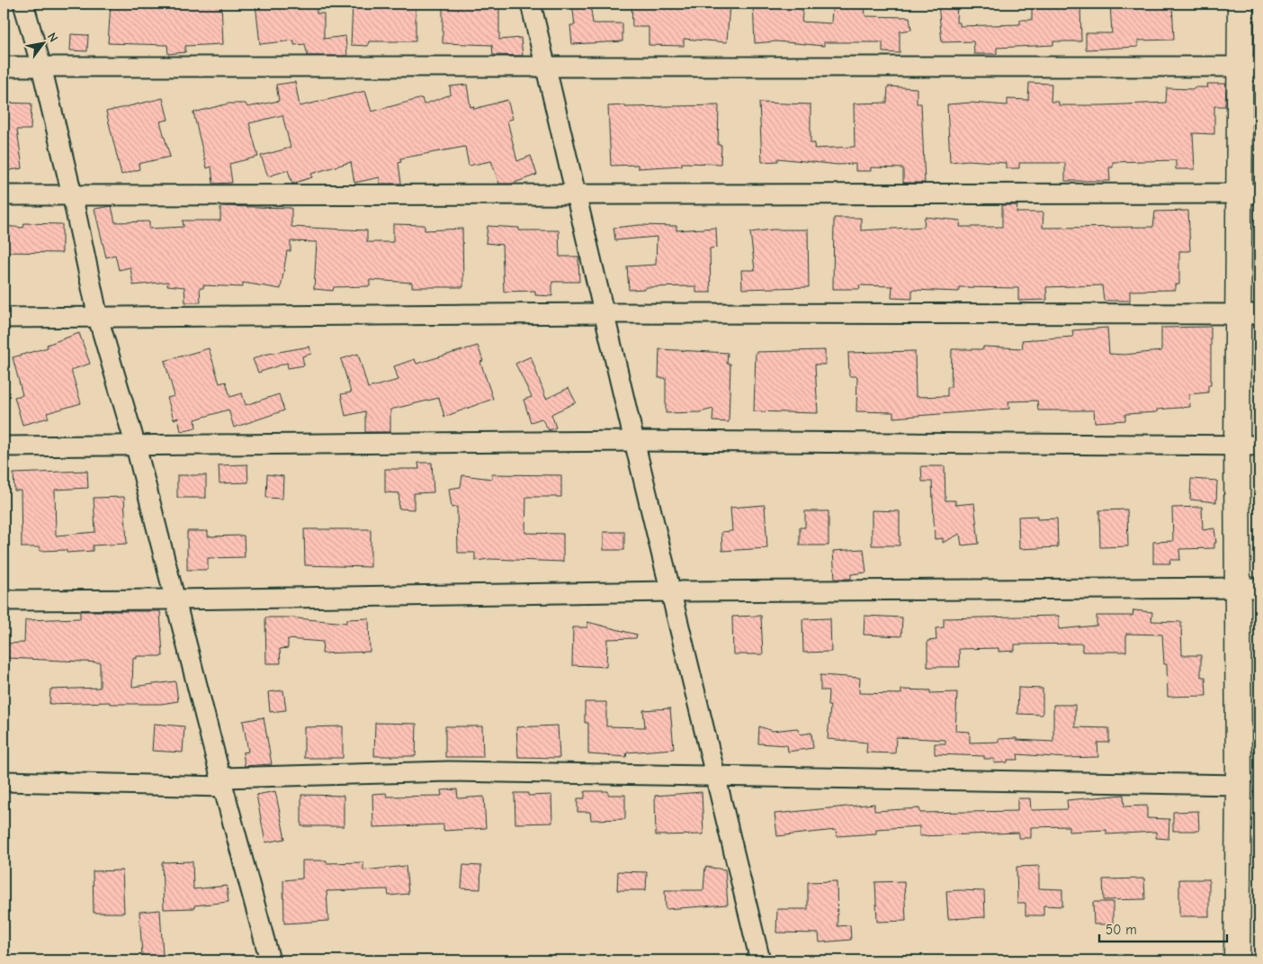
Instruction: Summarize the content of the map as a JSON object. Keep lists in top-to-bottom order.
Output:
{
  "scale_bar": "50 m",
  "north": "top right"
}
